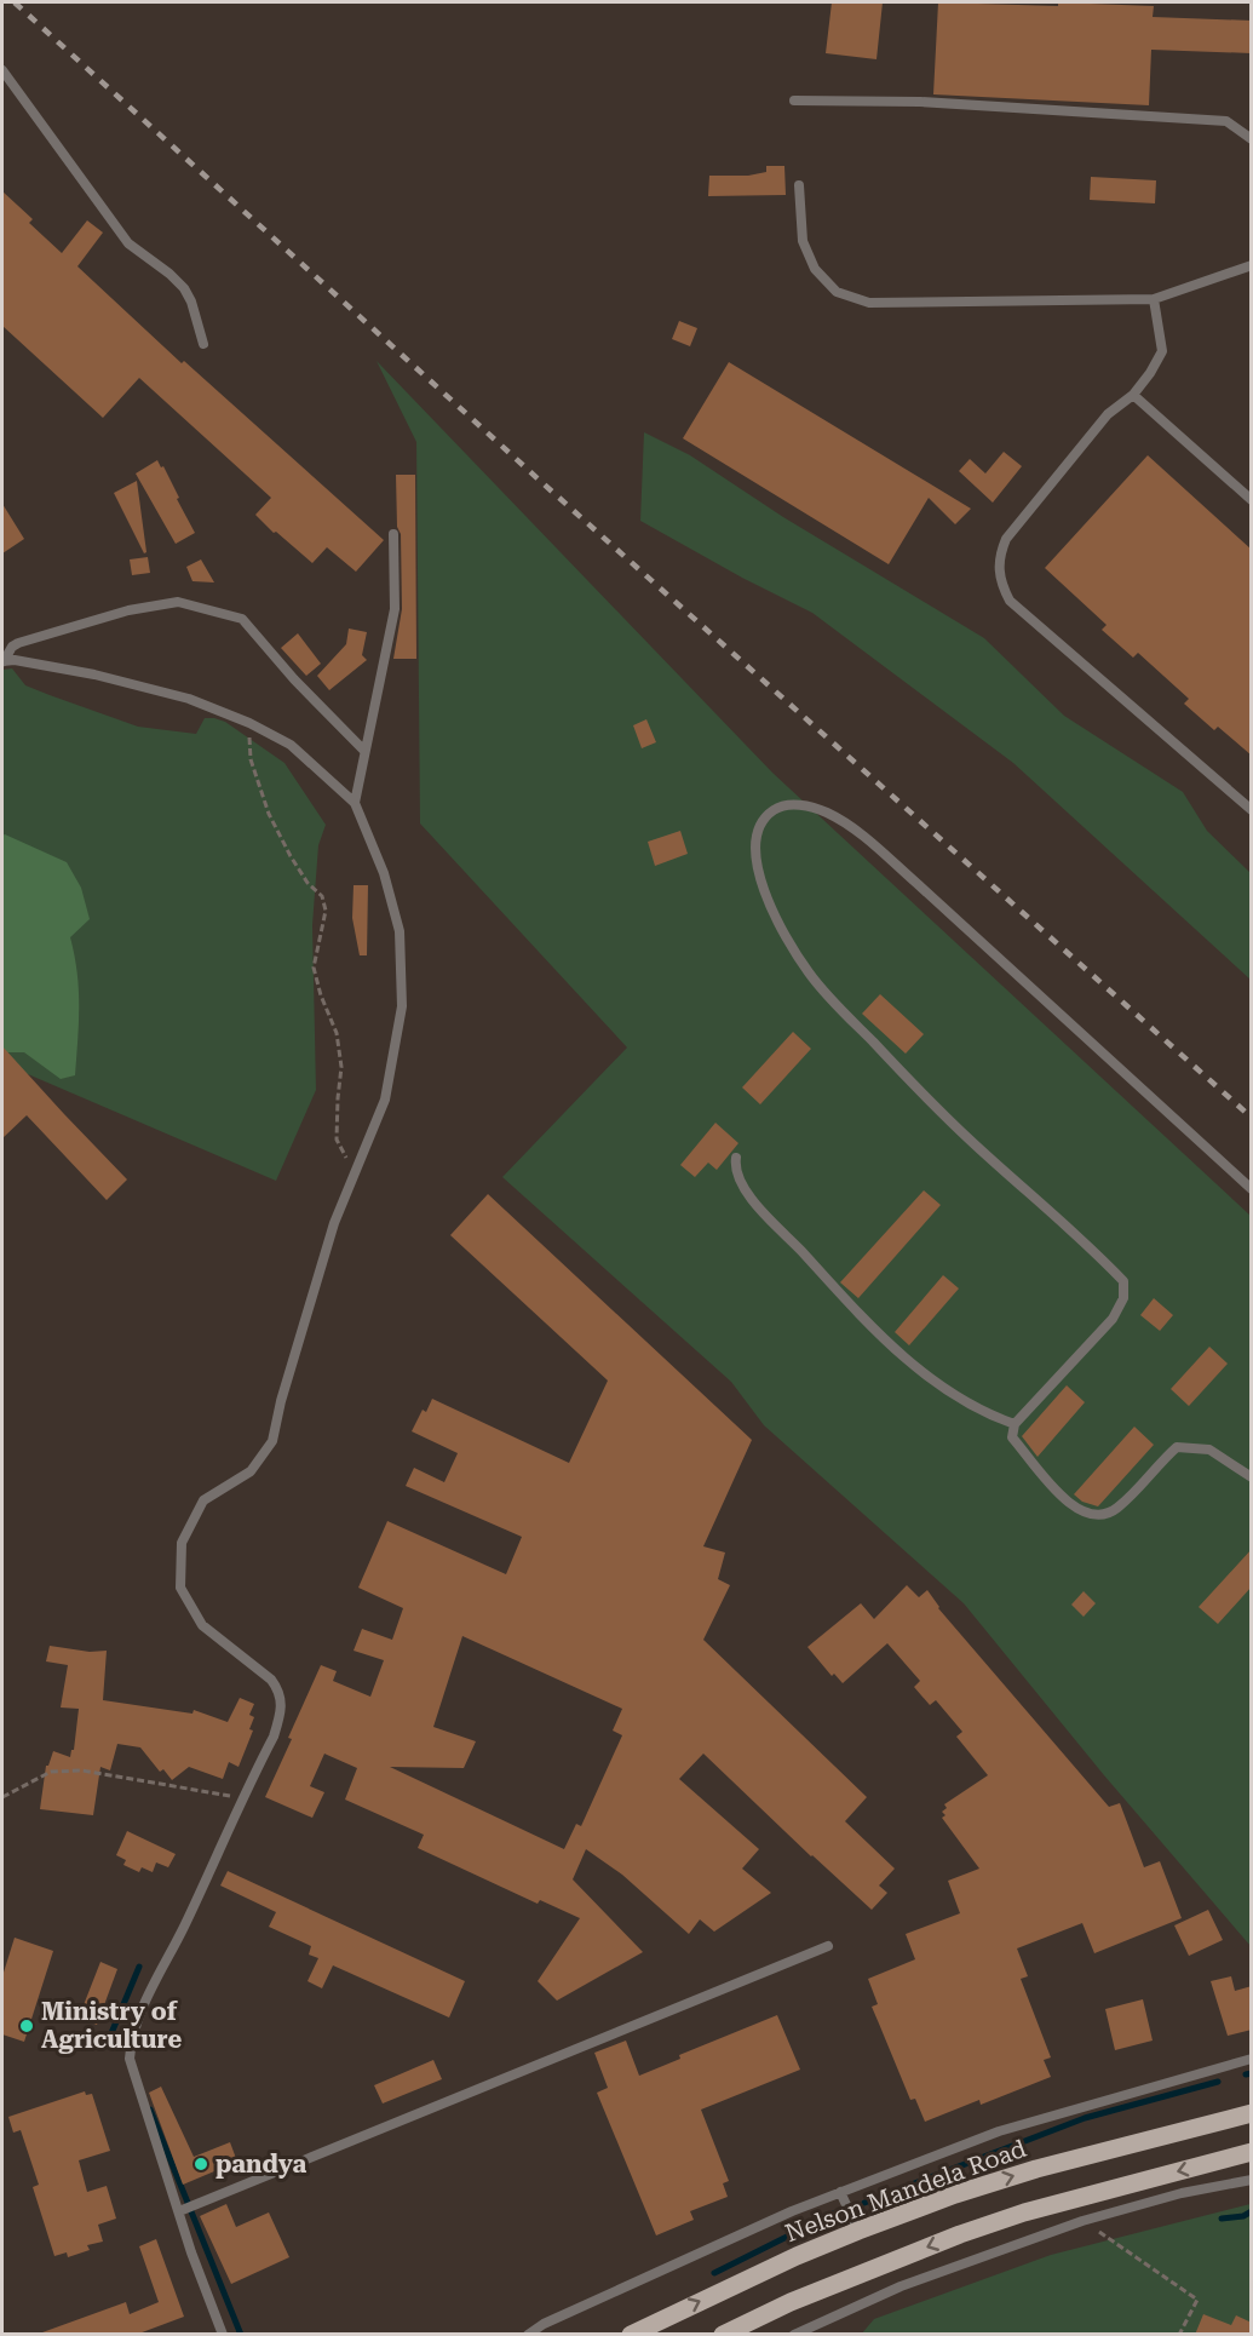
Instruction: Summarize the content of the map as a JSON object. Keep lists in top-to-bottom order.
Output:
{
  "streets": {
    "main road": ["Nelson Mandela Road"]
  },
  "places": ["Ministry of Agriculture", "pandya"]
}
